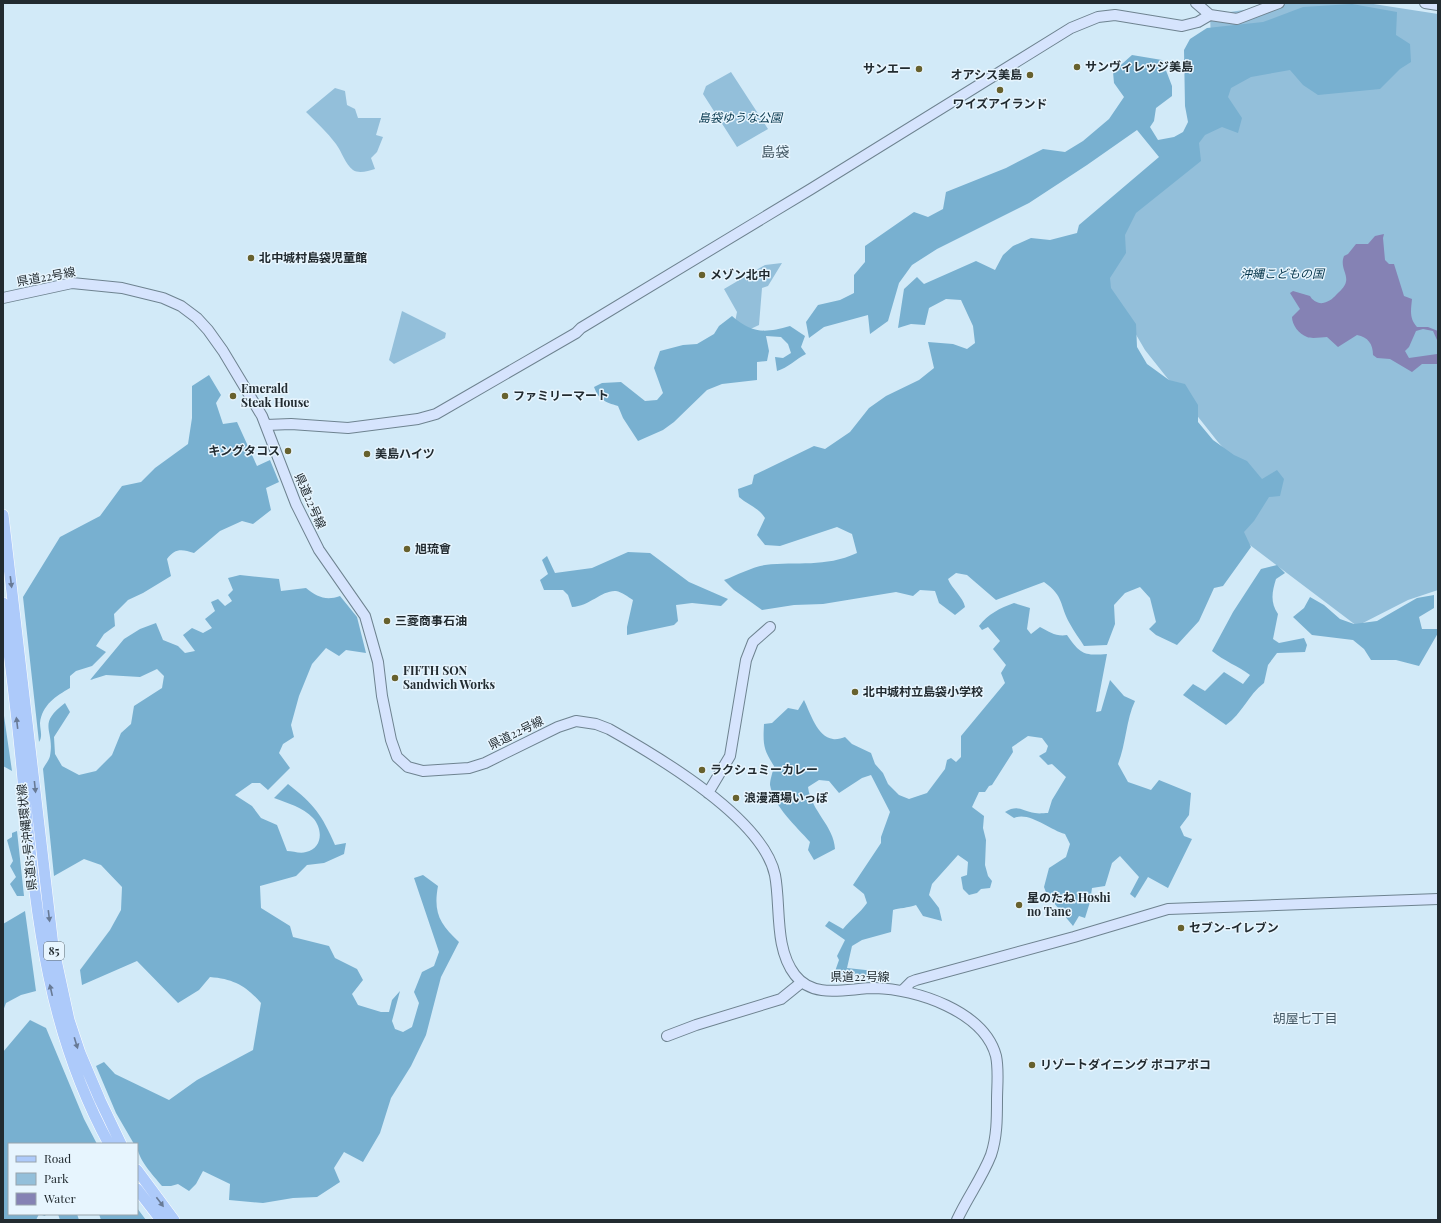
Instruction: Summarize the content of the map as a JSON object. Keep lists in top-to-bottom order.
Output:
{
  "streets": {
    "main road": ["県道85号沖縄環状線", "85"],
    "street": ["県道22号線"]
  },
  "districts": ["島袋", "胡屋七丁目"],
  "parks": ["島袋ゆうな公園", "沖縄こどもの国"],
  "places": [
    "サンヴィレッジ美島",
    "サンエー",
    "オアシス美島",
    "ワイズアイランド",
    "北中城村島袋児童館",
    "メゾン北中",
    "Emerald Steak House",
    "ファミリーマート",
    "キングタコス",
    "美島ハイツ",
    "旭琉會",
    "三菱商事石油",
    "FIFTH SON Sandwich Works",
    "北中城村立島袋小学校",
    "ラクシュミーカレー",
    "浪漫酒場いっぽ",
    "星のたね Hoshi no Tane",
    "セブン-イレブン",
    "リゾートダイニング ポコアポコ"
  ],
  "legend": ["Road", "Park", "Water"]
}
